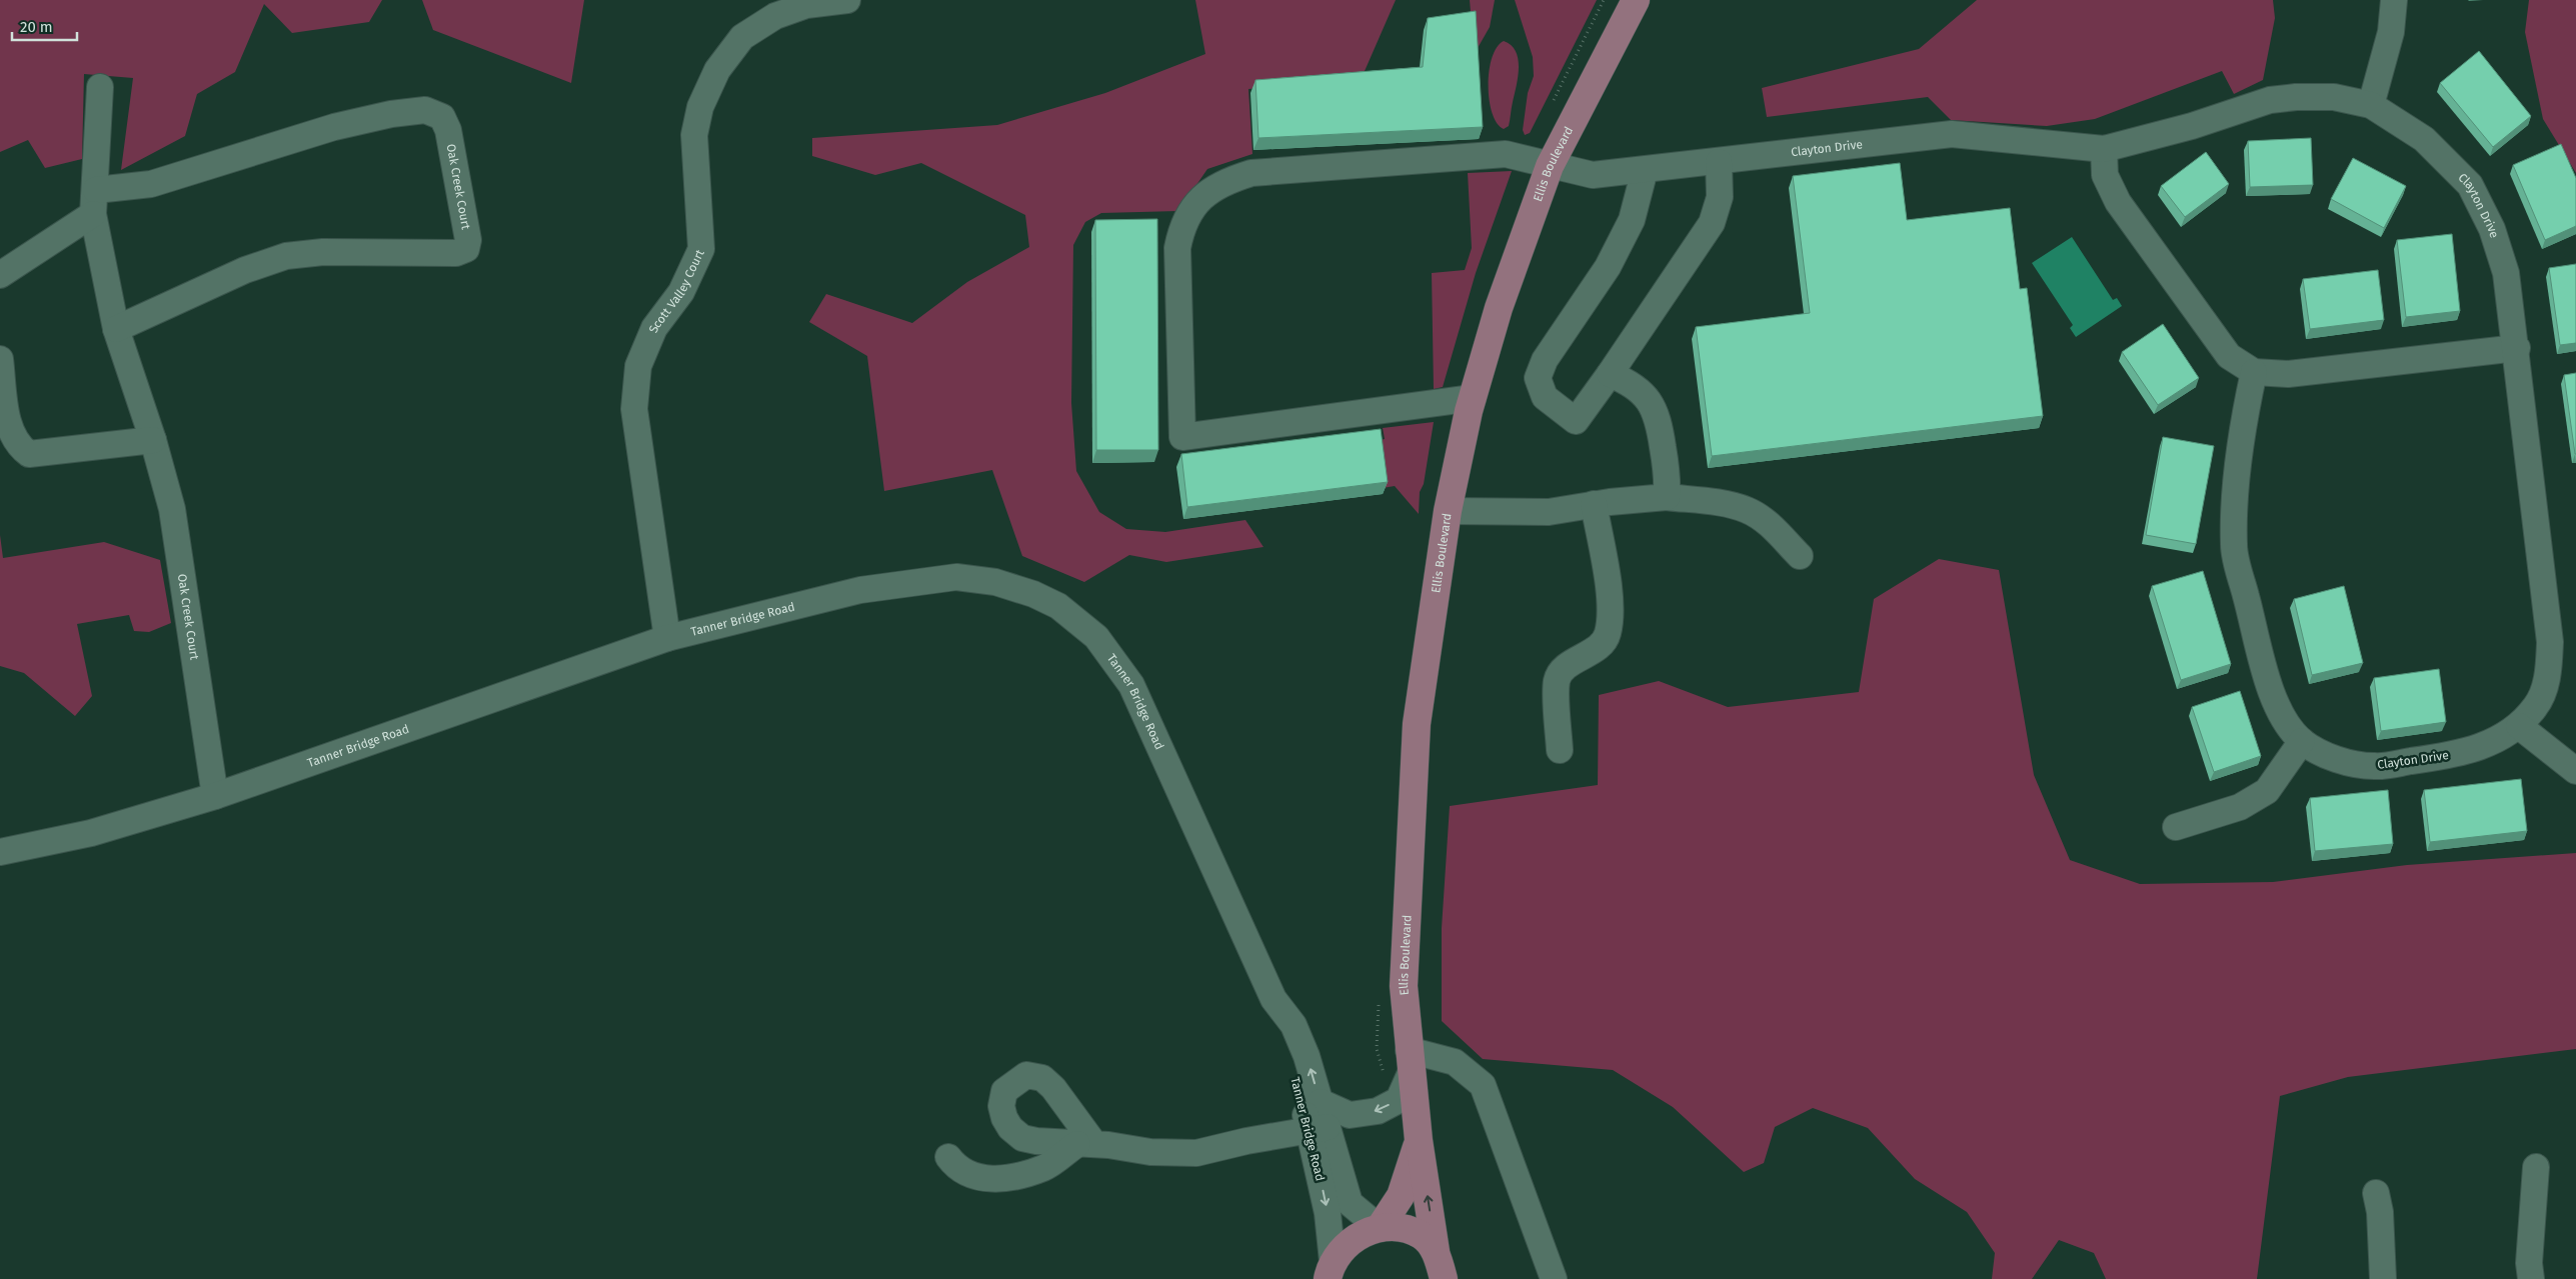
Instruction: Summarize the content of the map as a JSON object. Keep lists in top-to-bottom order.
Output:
{
  "streets": {
    "main road": ["Ellis Boulevard"],
    "street": [
      "Clayton Drive",
      "Oak Creek Court",
      "Scott Valley Court",
      "Tanner Bridge Road"
    ]
  },
  "crossings": [
    ["Clayton Drive", "Ellis Boulevard"],
    ["Ellis Boulevard", "Tanner Bridge Road"],
    ["Oak Creek Court", "Tanner Bridge Road"],
    ["Scott Valley Court", "Tanner Bridge Road"]
  ],
  "scale_bar": "20 m"
}
